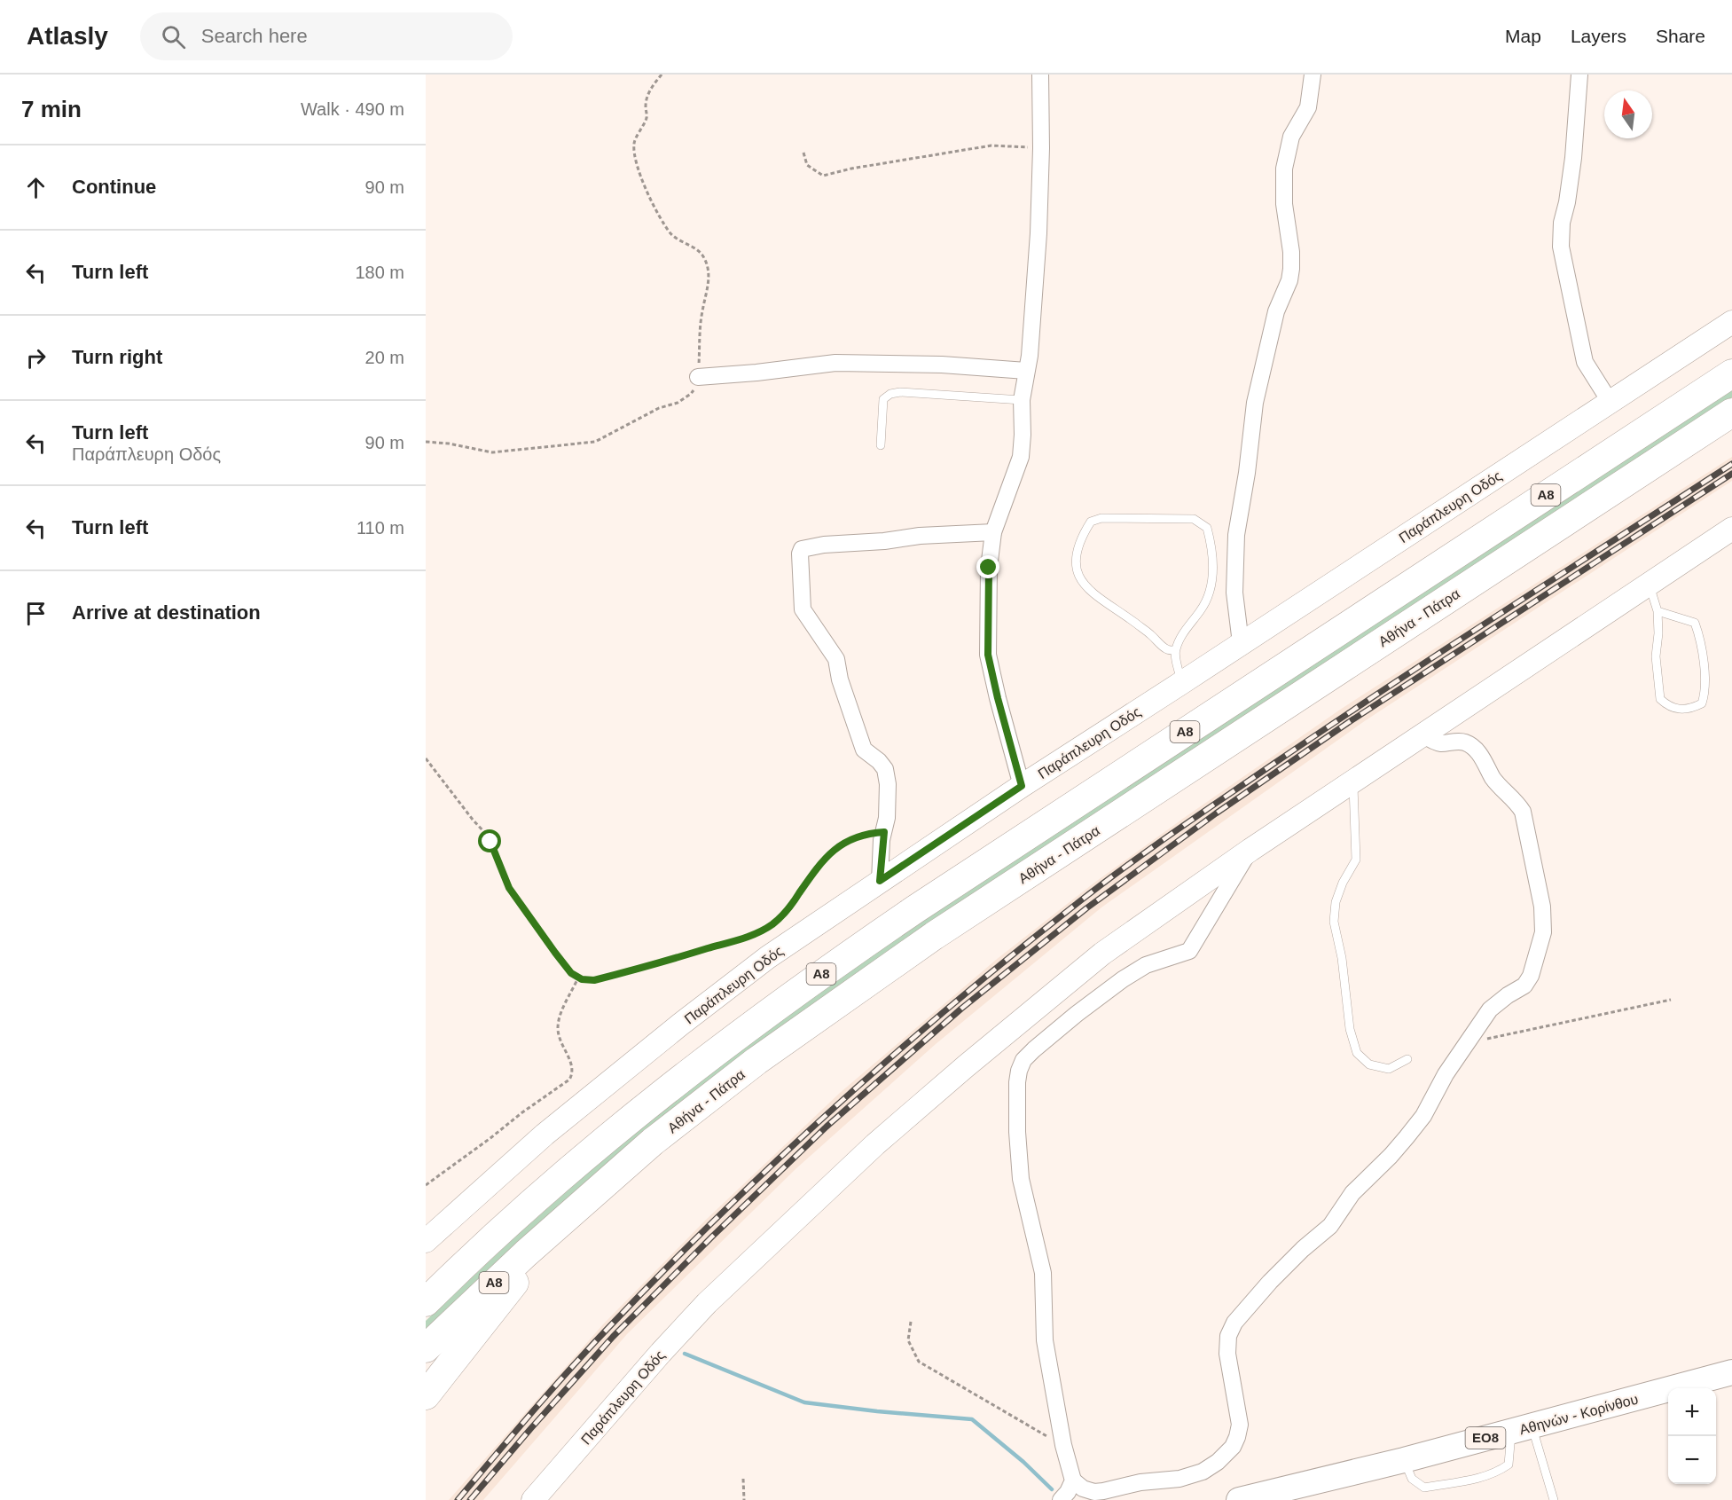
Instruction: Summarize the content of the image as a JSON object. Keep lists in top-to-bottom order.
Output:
{
  "streets": {
    "highway": ["Α8", "Αθήνα - Πάτρα"],
    "main road": ["Αθηνών - Κορίνθου", "ΕΟ8"],
    "street": ["Παράπλευρη Οδός"]
  },
  "north": "top",
  "page": {
    "header": "Atlasly",
    "search": "Search here",
    "nav": ["Map", "Layers", "Share"],
    "heading": ["7 min", "Walk · 490 m"],
    "list": [
      ["Continue", "90 m"],
      ["Turn left", "180 m"],
      ["Turn right", "20 m"],
      ["Turn left", "Παράπλευρη Οδός", "90 m"],
      ["Turn left", "110 m"],
      "Arrive at destination"
    ],
    "map_buttons": ["+", "−"]
  }
}
